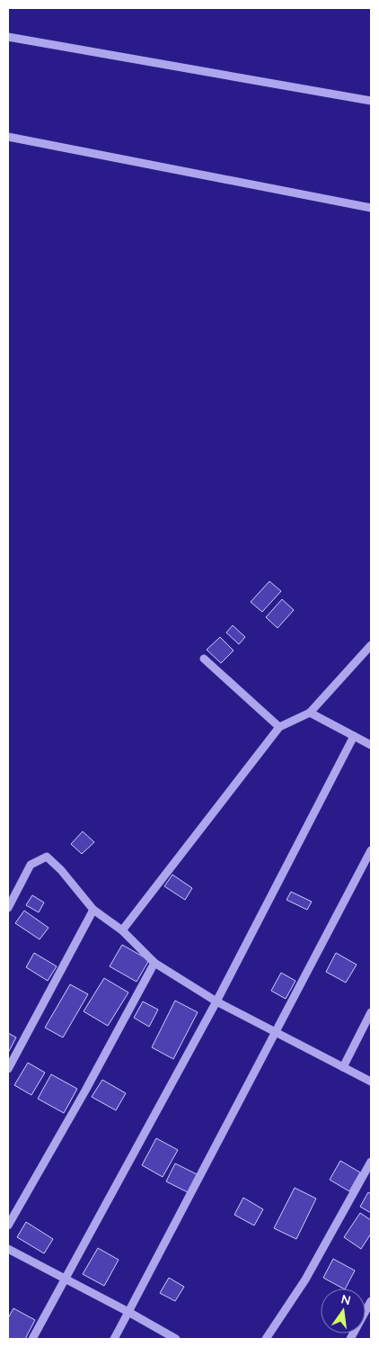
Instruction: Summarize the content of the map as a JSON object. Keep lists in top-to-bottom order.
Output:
{
  "north": "top"
}
